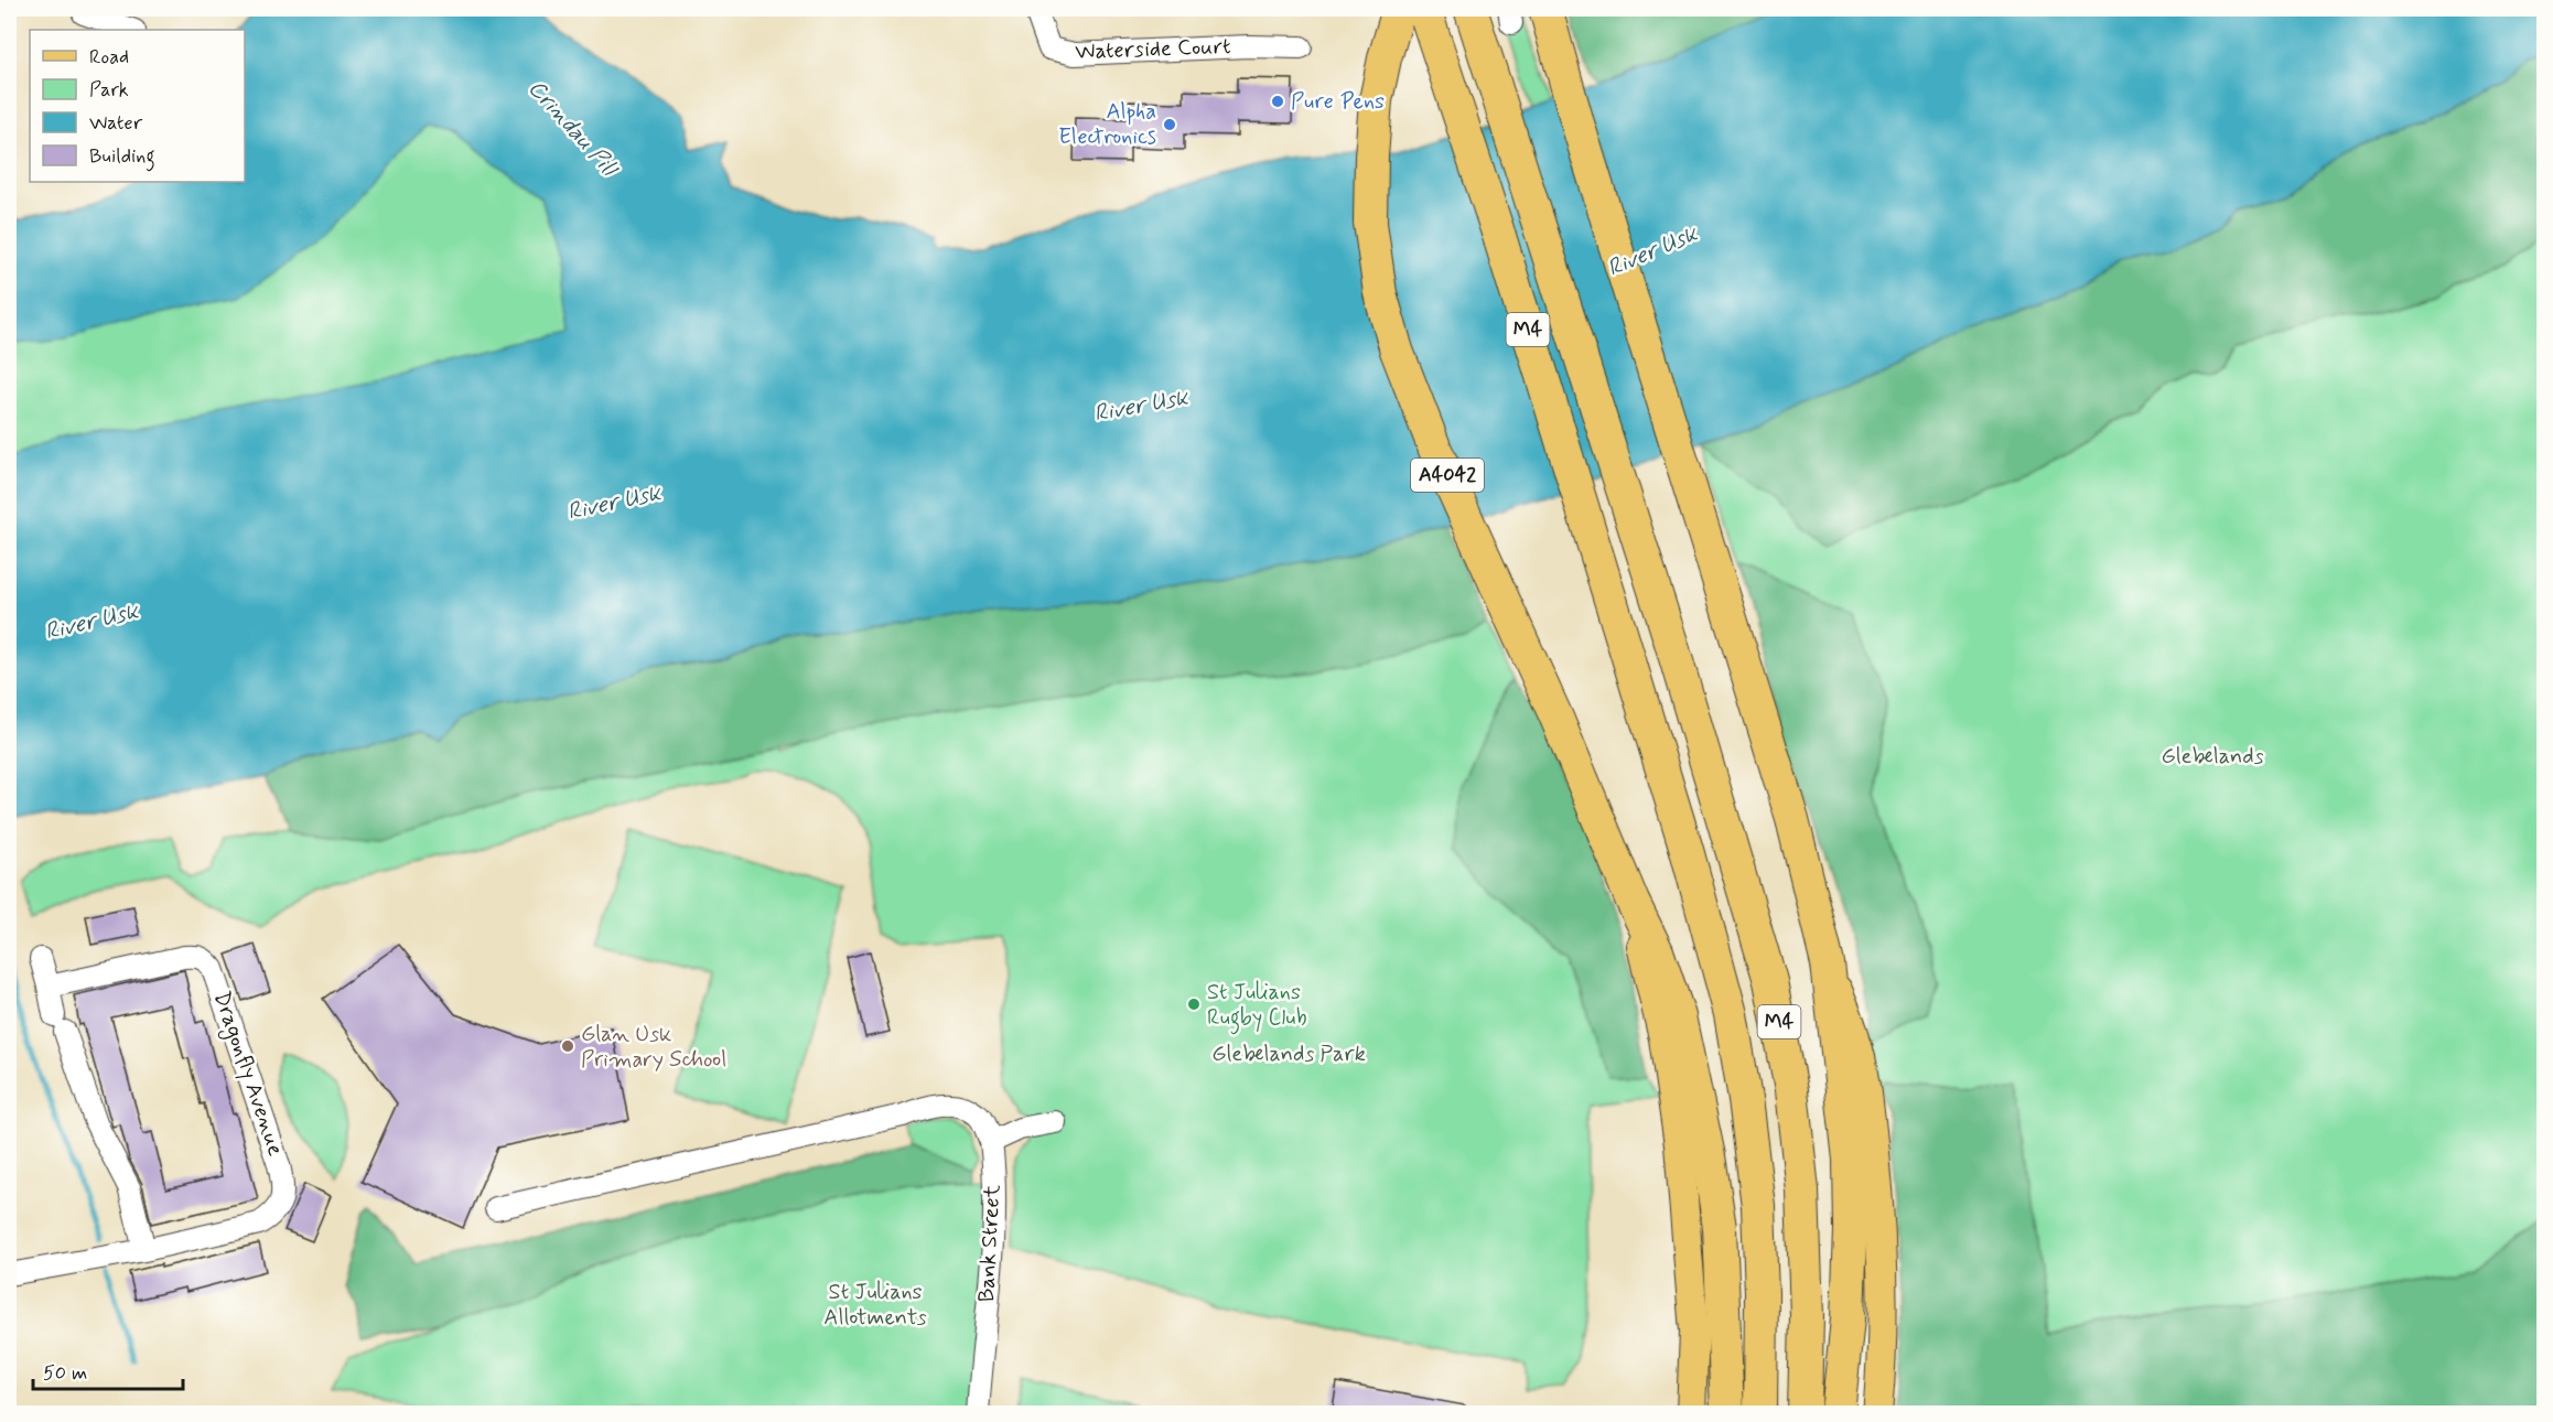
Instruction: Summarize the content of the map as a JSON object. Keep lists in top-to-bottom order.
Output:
{
  "streets": {
    "highway": ["M4", "A4042"],
    "street": ["Waterside Court", "Dragonfly Avenue", "Bank Street"]
  },
  "water": ["Crindau Pill", "River Usk"],
  "parks": ["Glebelands", "Glebelands Park", "St Julians Allotments"],
  "places": [
    "Pure Pens",
    "Alpha Electronics",
    "St Julians Rugby Club",
    "Glan Usk Primary School"
  ],
  "legend": [
    "Road",
    "Park",
    "Water",
    "Building"
  ],
  "scale_bar": "50 m"
}
